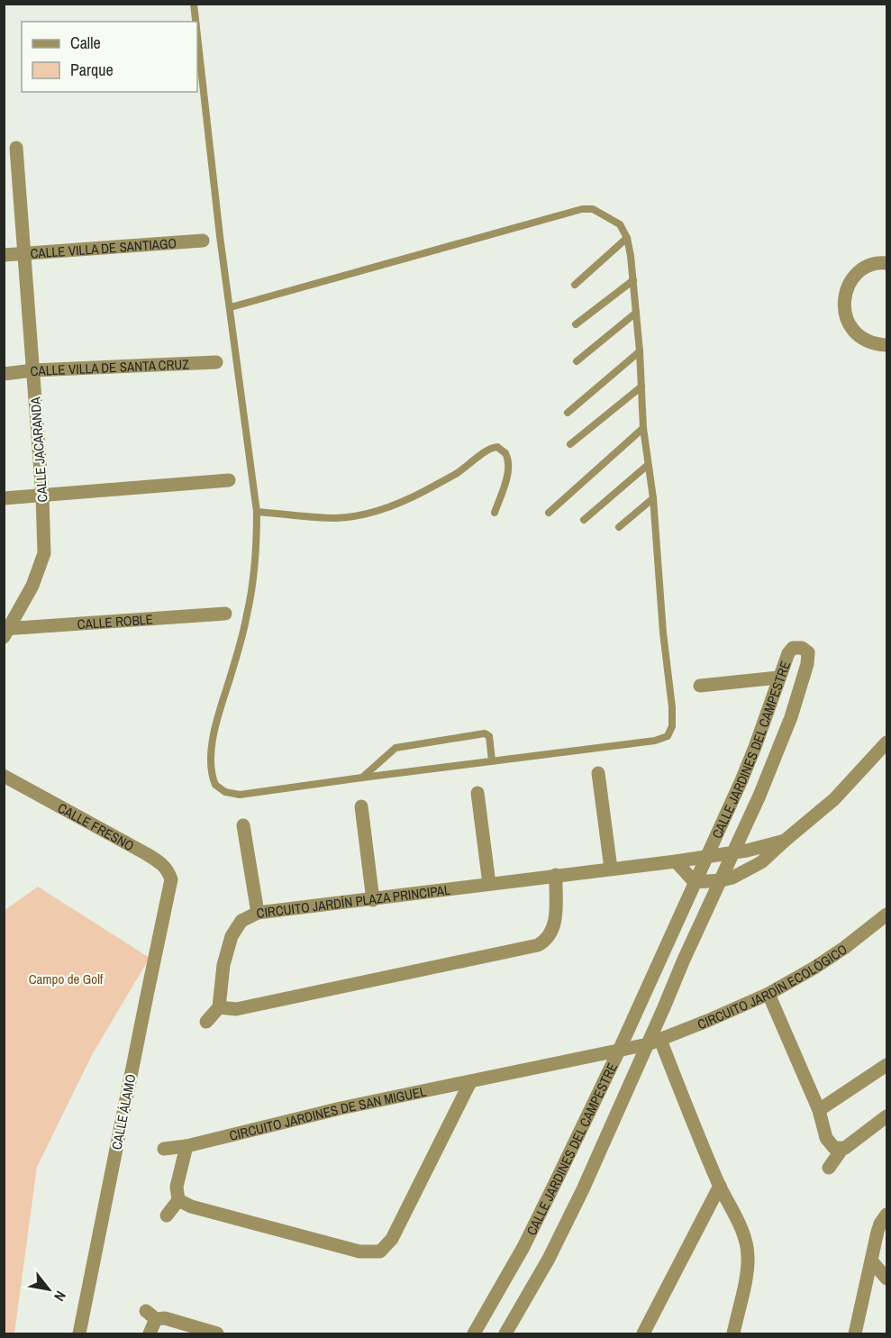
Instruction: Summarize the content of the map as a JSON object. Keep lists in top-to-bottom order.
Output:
{
  "streets": {
    "street": [
      "CALLE VILLA DE SANTIAGO",
      "CALLE VILLA DE SANTA CRUZ",
      "CALLE JACARANDA",
      "CALLE ROBLE",
      "CALLE JARDINES DEL CAMPESTRE",
      "CALLE FRESNO",
      "CIRCUITO JARDÍN PLAZA PRINCIPAL",
      "CIRCUITO JARDÍN ECOLÓGICO",
      "CALLE ÁLAMO",
      "CIRCUITO JARDINES DE SAN MIGUEL"
    ]
  },
  "crossings": [
    ["CALLE VILLA DE SANTIAGO", "CALLE JACARANDA"],
    ["CALLE VILLA DE SANTA CRUZ", "CALLE JACARANDA"],
    ["CALLE JACARANDA", "CALLE ROBLE"],
    ["CALLE JARDINES DEL CAMPESTRE", "CIRCUITO JARDÍN PLAZA PRINCIPAL"],
    ["CALLE JARDINES DEL CAMPESTRE", "CIRCUITO JARDÍN ECOLÓGICO"],
    ["CALLE JARDINES DEL CAMPESTRE", "CIRCUITO JARDINES DE SAN MIGUEL"],
    ["CALLE FRESNO", "CALLE ÁLAMO"],
    ["CIRCUITO JARDÍN ECOLÓGICO", "CIRCUITO JARDINES DE SAN MIGUEL"]
  ],
  "parks": ["Campo de Golf"],
  "legend": ["Calle", "Parque"],
  "north": "bottom right"
}
